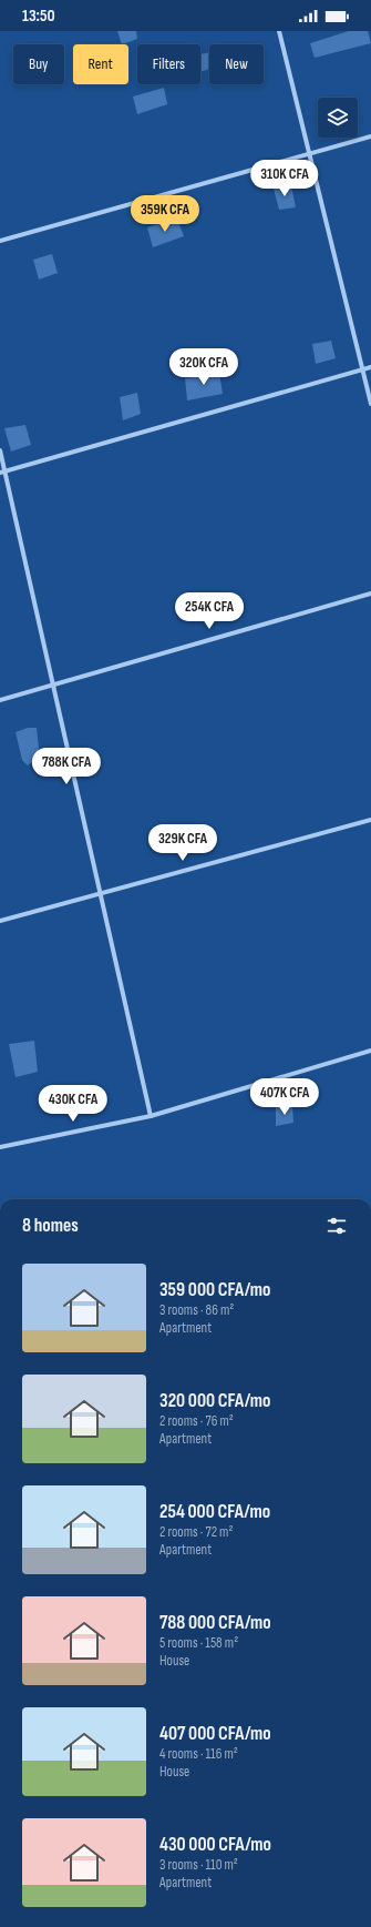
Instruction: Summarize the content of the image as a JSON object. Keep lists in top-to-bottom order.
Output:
{
  "page": {
    "status": "13:50",
    "chip": [
      "Buy",
      "Rent",
      "Filters",
      "New"
    ],
    "price": [
      "310K CFA",
      "359K CFA",
      "320K CFA",
      "254K CFA",
      "788K CFA",
      "329K CFA",
      "407K CFA",
      "430K CFA"
    ],
    "heading": "8 homes",
    "list": [
      {
        "name": "359 000 CFA/mo",
        "note": "3 rooms · 86 m² · Apartment"
      },
      {
        "name": "320 000 CFA/mo",
        "note": "2 rooms · 76 m² · Apartment"
      },
      {
        "name": "254 000 CFA/mo",
        "note": "2 rooms · 72 m² · Apartment"
      },
      {
        "name": "788 000 CFA/mo",
        "note": "5 rooms · 158 m² · House"
      },
      {
        "name": "407 000 CFA/mo",
        "note": "4 rooms · 116 m² · House"
      },
      {
        "name": "430 000 CFA/mo",
        "note": "3 rooms · 110 m² · Apartment"
      }
    ]
  }
}
